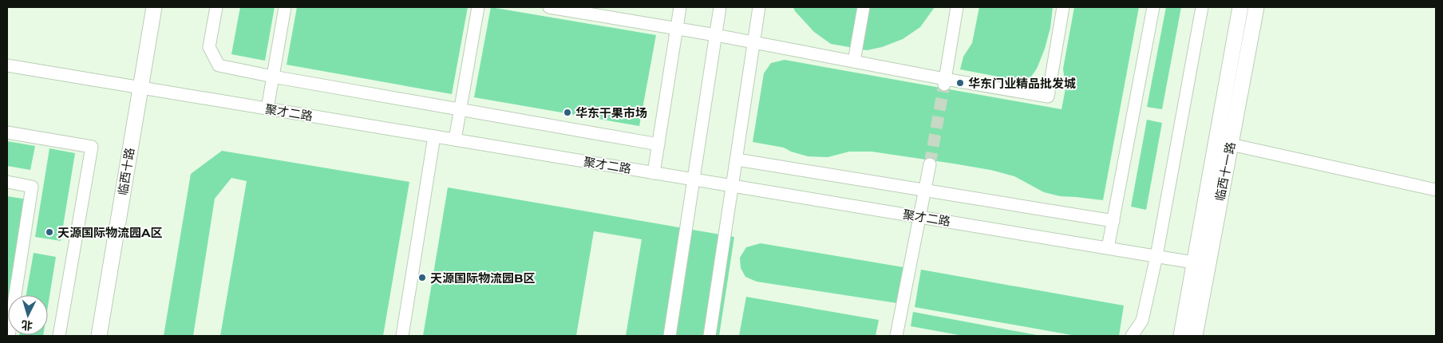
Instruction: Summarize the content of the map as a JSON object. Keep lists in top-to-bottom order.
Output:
{
  "streets": {
    "main road": ["临西十路", "临西十一路"],
    "street": ["聚才二路"]
  },
  "crossings": [
    ["聚才二路", "临西十路"],
    ["聚才二路", "临西十一路"]
  ],
  "places": [
    "华东门业精品批发城",
    "华东干果市场",
    "天源国际物流园A区",
    "天源国际物流园B区"
  ],
  "north": "bottom"
}
